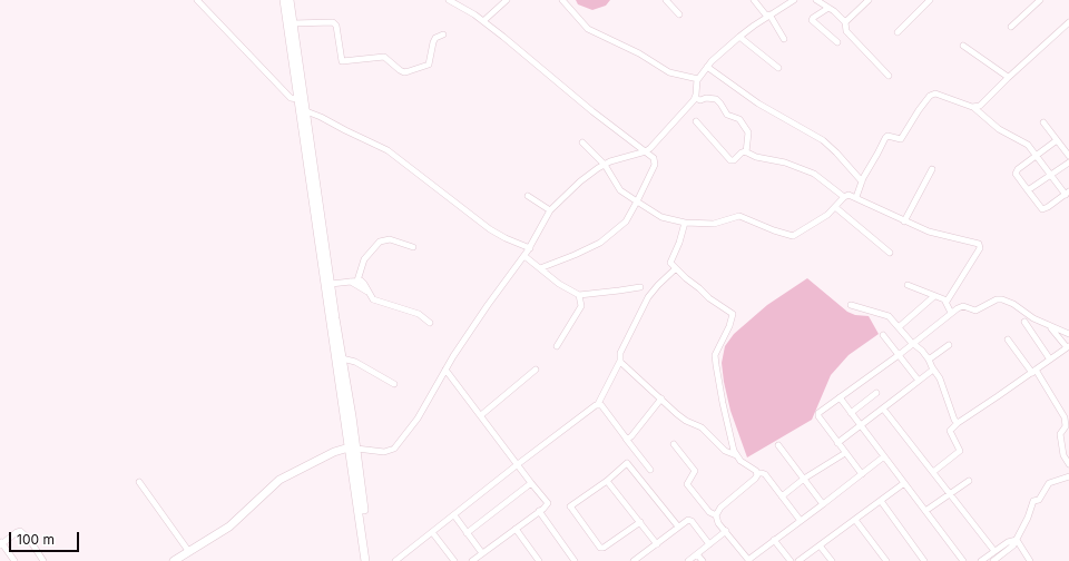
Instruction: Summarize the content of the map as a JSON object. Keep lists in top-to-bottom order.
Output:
{
  "scale_bar": "100 m"
}
